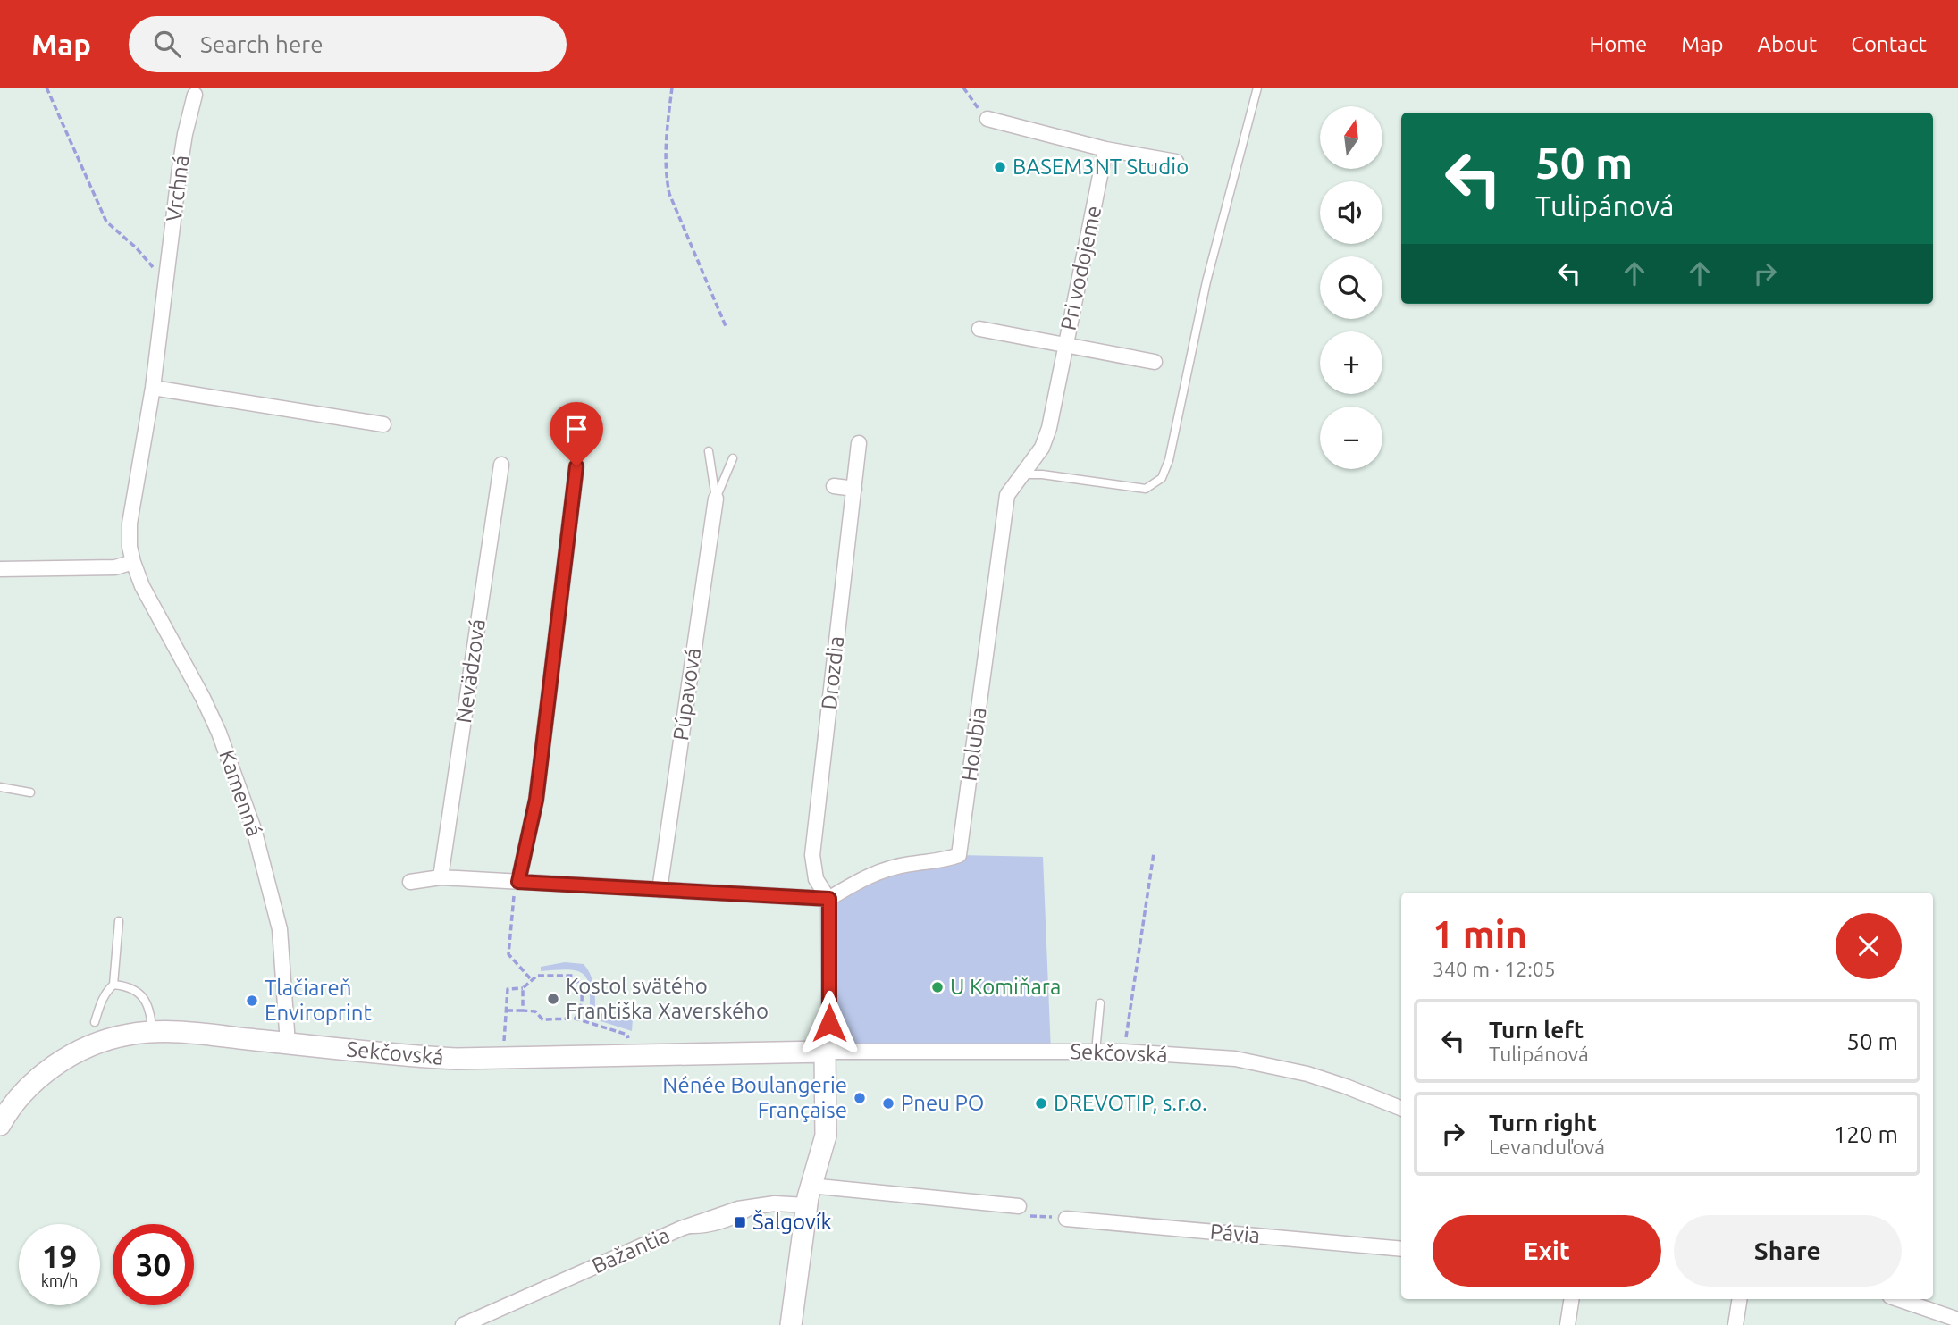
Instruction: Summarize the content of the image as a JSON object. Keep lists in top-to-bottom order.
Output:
{
  "streets": {
    "street": [
      "Vrchná",
      "Pri vodojeme",
      "Nevädzová",
      "Drozdia",
      "Púpavová",
      "Holubia",
      "Kamenná",
      "Sekčovská",
      "Pávia",
      "Bažantia"
    ]
  },
  "crossings": [
    ["Vrchná", "Kamenná"],
    ["Pri vodojeme", "Holubia"],
    ["Drozdia", "Holubia"],
    ["Kamenná", "Sekčovská"]
  ],
  "places": {
    "other": [
      "BASEM3NT Studio",
      "U Komiňara",
      "Kostol svätého Františka Xaverského",
      "Tlačiareň Enviroprint",
      "Nénée Boulangerie Française",
      "Pneu PO",
      "DREVOTIP, s.r.o."
    ],
    "transit": ["Šalgovík"]
  },
  "north": "top",
  "page": {
    "header": "Map",
    "search": "Search here",
    "nav": [
      "Home",
      "Map",
      "About",
      "Contact"
    ],
    "map_buttons": ["+", "−"],
    "turn": ["50 m", "Tulipánová"],
    "heading": ["1 min", "340 m · 12:05"],
    "list": [
      {
        "name": "Turn left",
        "note": "Tulipánová",
        "value": "50 m"
      },
      {
        "name": "Turn right",
        "note": "Levanduľová",
        "value": "120 m"
      }
    ],
    "buttons": ["Exit", "Share"],
    "speed": "19 km/h",
    "limit": "30"
  }
}
